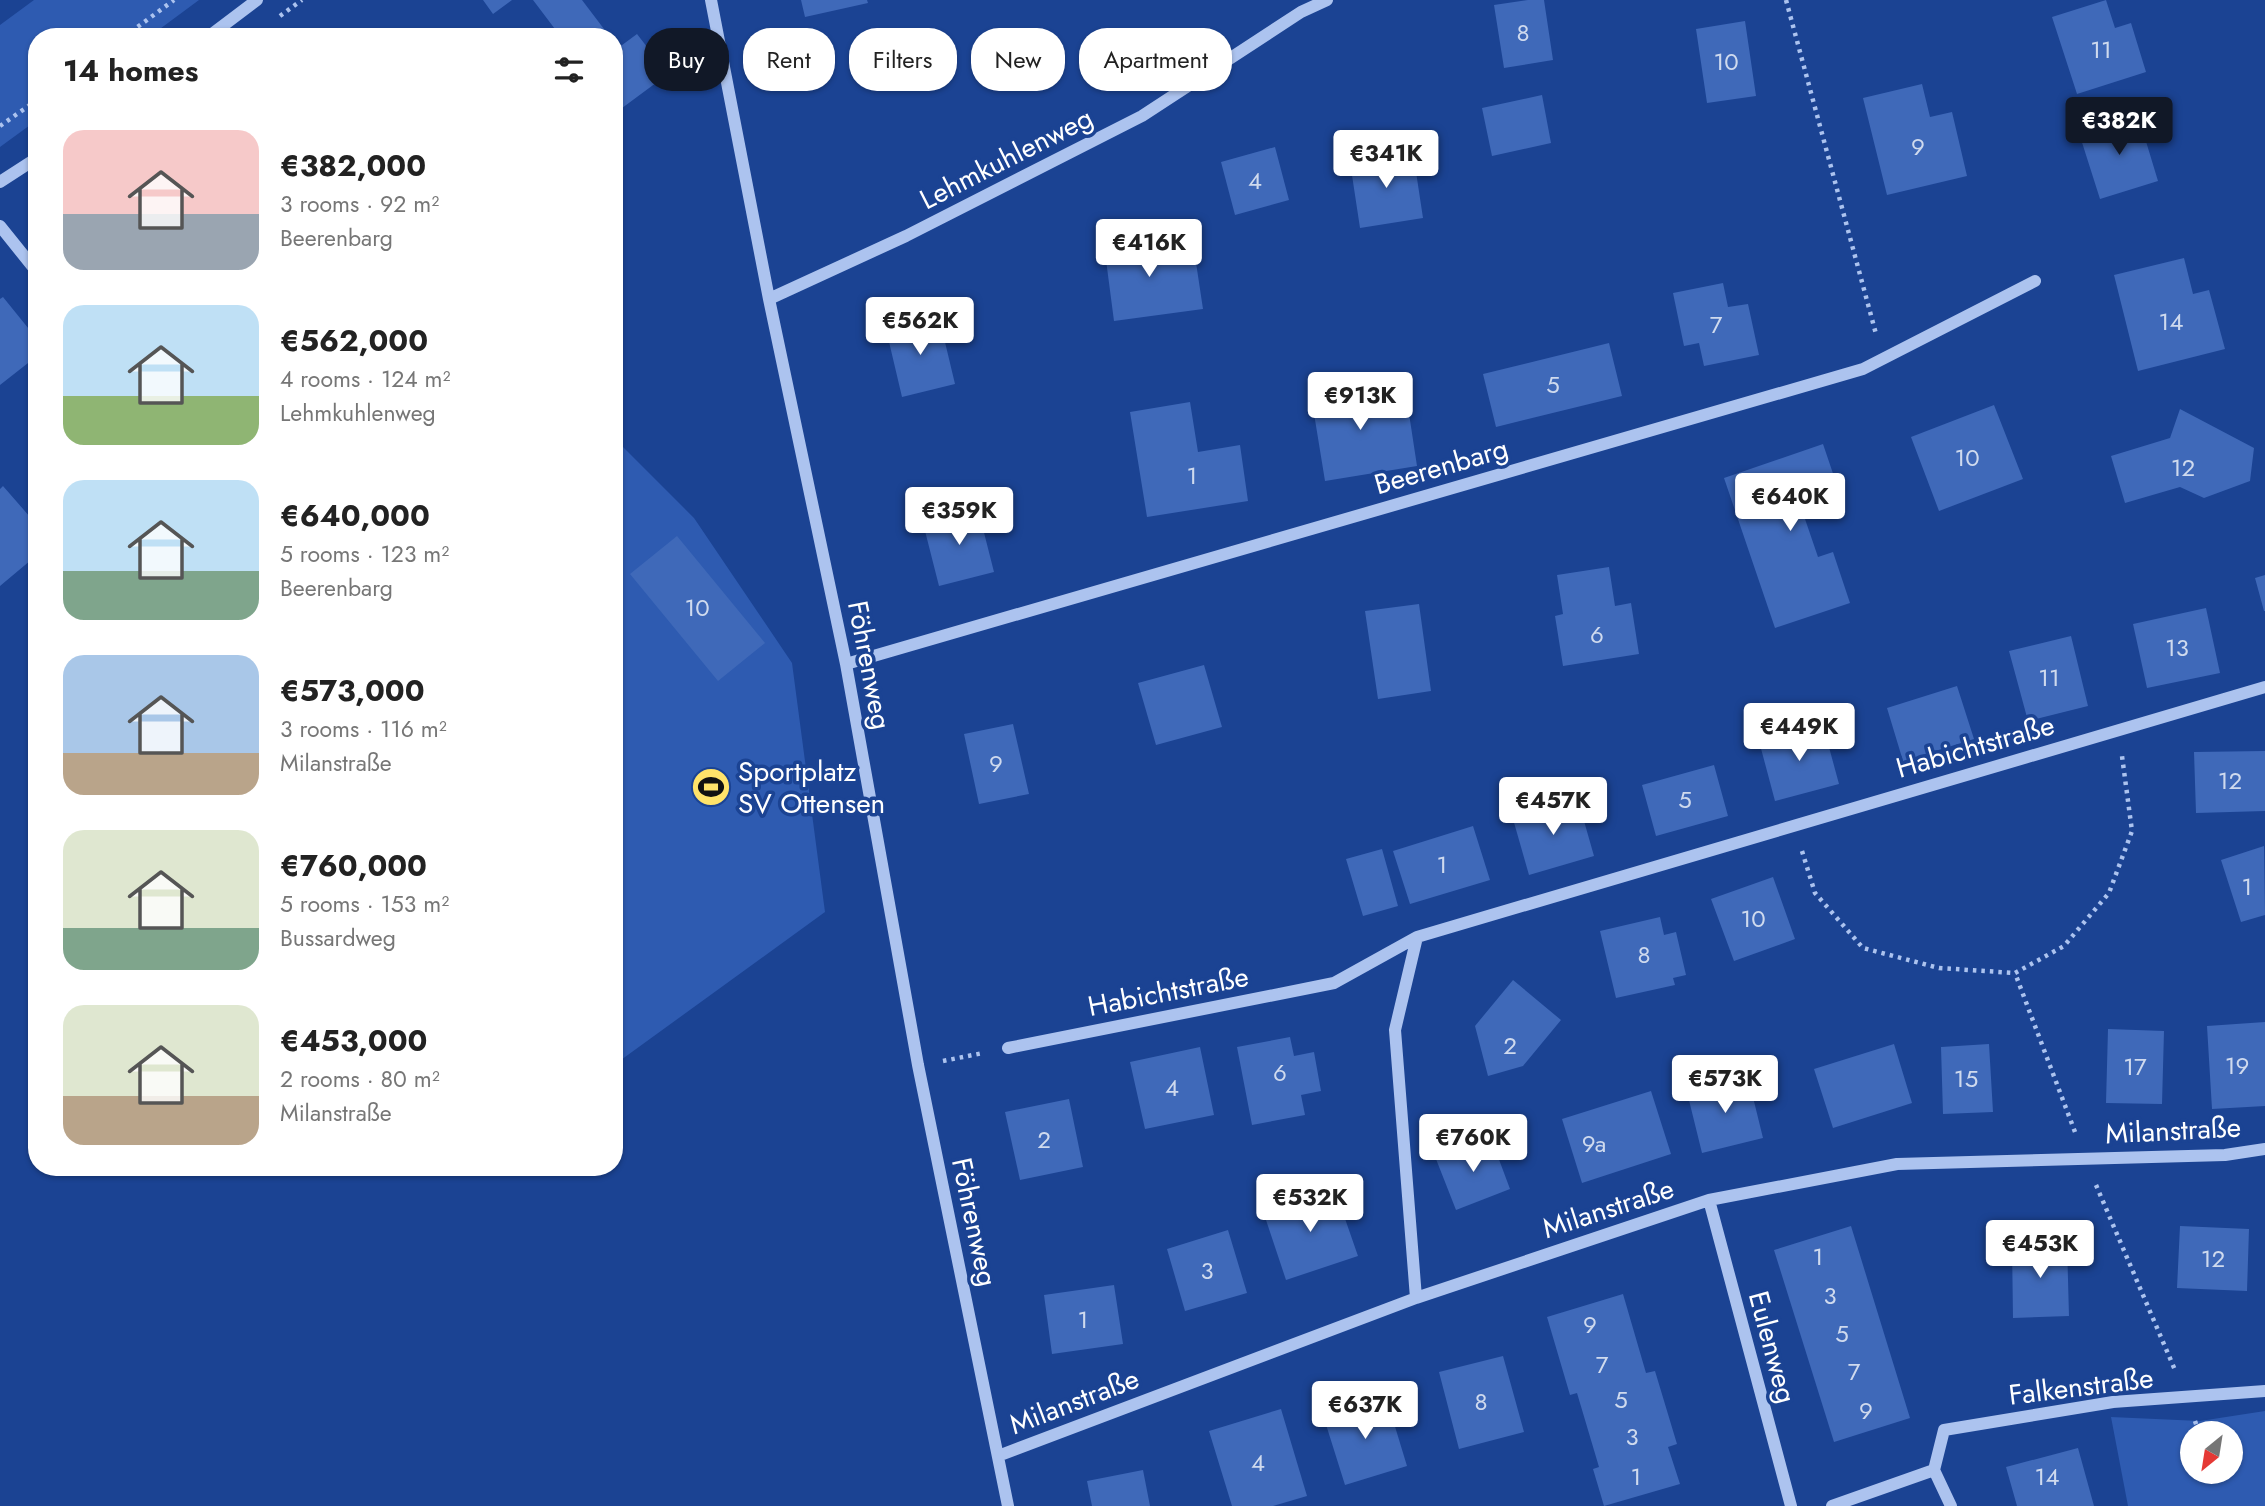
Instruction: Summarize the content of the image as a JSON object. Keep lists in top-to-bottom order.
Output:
{
  "streets": {
    "street": [
      "Lehmkuhlenweg",
      "Beerenbarg",
      "Föhrenweg",
      "Habichtstraße",
      "Milanstraße",
      "Eulenweg",
      "Falkenstraße"
    ]
  },
  "crossings": [
    ["Lehmkuhlenweg", "Föhrenweg"],
    ["Beerenbarg", "Föhrenweg"],
    ["Föhrenweg", "Milanstraße"],
    ["Milanstraße", "Eulenweg"]
  ],
  "places": {
    "sports": ["Sportplatz SV Ottensen"]
  },
  "house_numbers": [
    "8",
    "11",
    "10",
    "9",
    "4",
    "14",
    "7",
    "5",
    "10",
    "12",
    "1",
    "10",
    "6",
    "13",
    "11",
    "9",
    "12",
    "5",
    "1",
    "1",
    "10",
    "8",
    "2",
    "19",
    "17",
    "6",
    "15",
    "4",
    "2",
    "9a",
    "1",
    "12",
    "3",
    "3",
    "1",
    "9",
    "5",
    "7",
    "7",
    "5",
    "8",
    "9",
    "3",
    "4",
    "1",
    "14"
  ],
  "north": "bottom left",
  "page": {
    "chip": [
      "Buy",
      "Rent",
      "Filters",
      "New",
      "Apartment"
    ],
    "heading": "14 homes",
    "price": [
      "€382K",
      "€341K",
      "€416K",
      "€562K",
      "€913K",
      "€640K",
      "€359K",
      "€449K",
      "€457K",
      "€573K",
      "€760K",
      "€532K",
      "€453K",
      "€637K"
    ],
    "list": [
      {
        "name": "€382,000",
        "note": "3 rooms · 92 m² · Beerenbarg"
      },
      {
        "name": "€562,000",
        "note": "4 rooms · 124 m² · Lehmkuhlenweg"
      },
      {
        "name": "€640,000",
        "note": "5 rooms · 123 m² · Beerenbarg"
      },
      {
        "name": "€573,000",
        "note": "3 rooms · 116 m² · Milanstraße"
      },
      {
        "name": "€760,000",
        "note": "5 rooms · 153 m² · Bussardweg"
      },
      {
        "name": "€453,000",
        "note": "2 rooms · 80 m² · Milanstraße"
      }
    ]
  }
}
